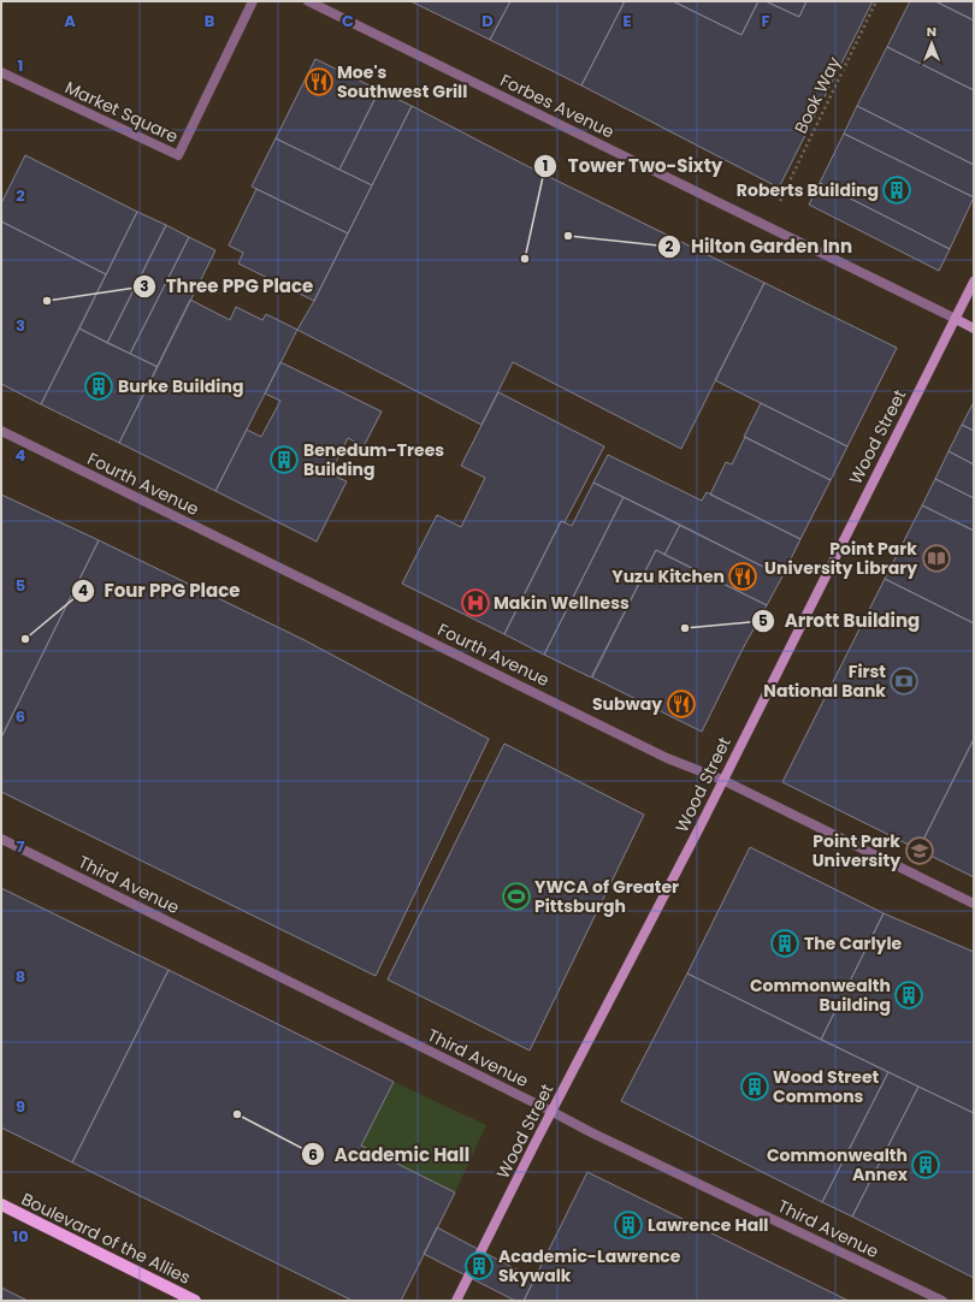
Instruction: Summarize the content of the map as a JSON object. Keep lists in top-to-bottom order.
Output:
{
  "streets": {
    "main road": ["Forbes Avenue", "Wood Street", "Boulevard of the Allies"],
    "street": ["Market Square", "Fourth Avenue", "Third Avenue"],
    "path": ["Book Way"]
  },
  "crossings": [
    ["Forbes Avenue", "Wood Street"],
    ["Wood Street", "Fourth Avenue"],
    ["Wood Street", "Third Avenue"]
  ],
  "places": {
    "restaurant": ["Moe's Southwest Grill", "Yuzu Kitchen", "Subway"],
    "building": [
      "Roberts Building",
      "Burke Building",
      "Benedum-Trees Building",
      "The Carlyle",
      "Commonwealth Building",
      "Wood Street Commons",
      "Commonwealth Annex",
      "Lawrence Hall",
      "Academic-Lawrence Skywalk"
    ],
    "other": [
      "Hilton Garden Inn",
      "Tower Two-Sixty",
      "Three PPG Place",
      "Arrott Building",
      "Four PPG Place",
      "Academic Hall"
    ],
    "library": ["Point Park University Library"],
    "hospital": ["Makin Wellness"],
    "bank": ["First National Bank"],
    "school or university": ["Point Park University"],
    "sports": ["YWCA of Greater Pittsburgh"]
  },
  "north": "top",
  "grid": {
    "columns": [
      "A",
      "B",
      "C",
      "D",
      "E",
      "F"
    ],
    "rows": [
      "1",
      "2",
      "3",
      "4",
      "5",
      "6",
      "7",
      "8",
      "9",
      "10"
    ]
  }
}
